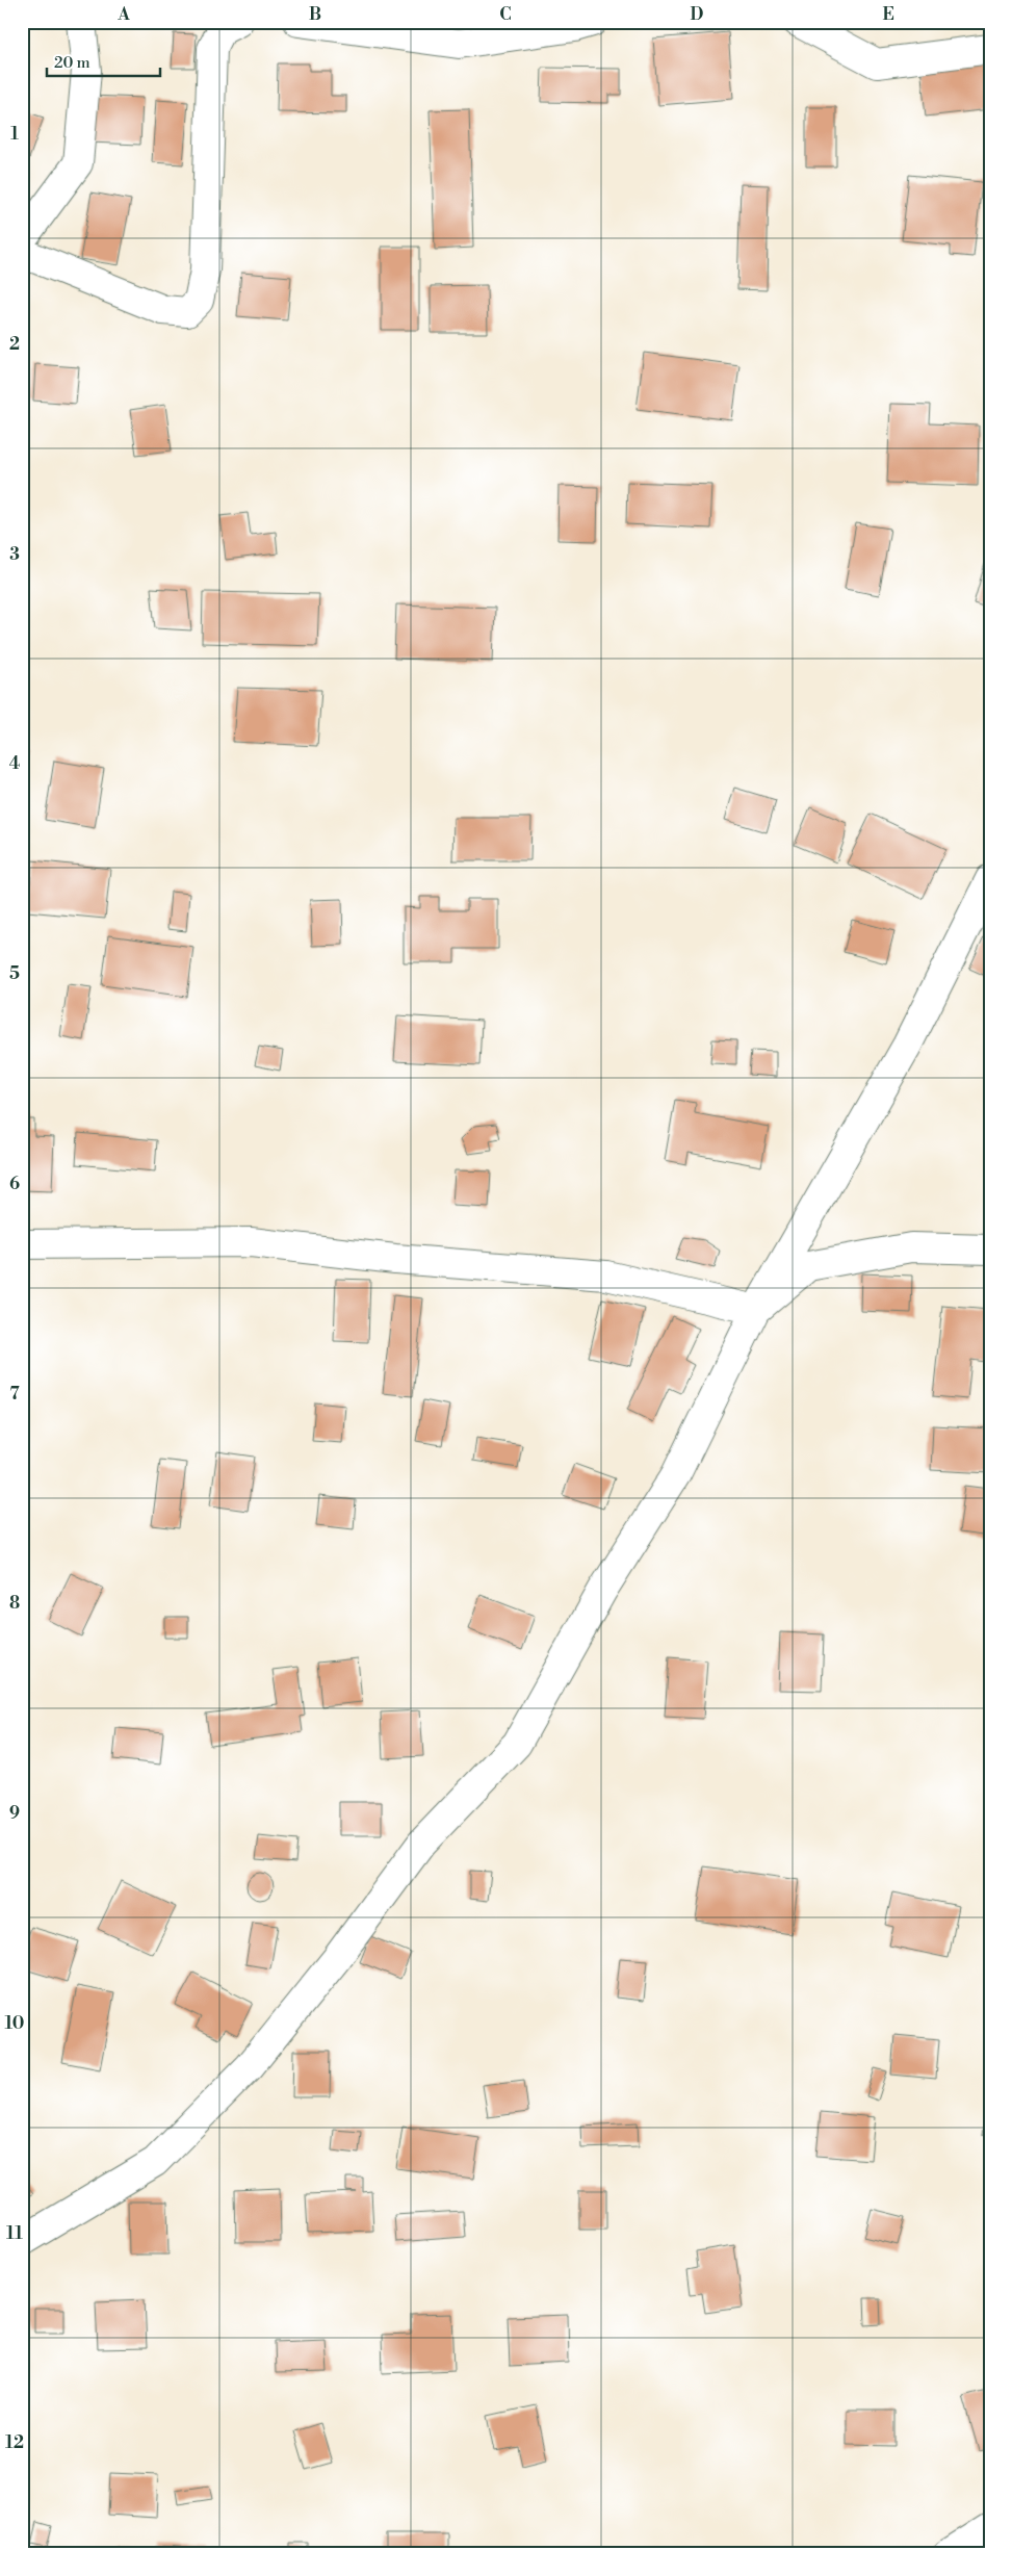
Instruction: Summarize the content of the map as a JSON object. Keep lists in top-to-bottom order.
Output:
{
  "scale_bar": "20 m",
  "grid": {
    "columns": [
      "A",
      "B",
      "C",
      "D",
      "E"
    ],
    "rows": [
      "1",
      "2",
      "3",
      "4",
      "5",
      "6",
      "7",
      "8",
      "9",
      "10",
      "11",
      "12"
    ]
  }
}
